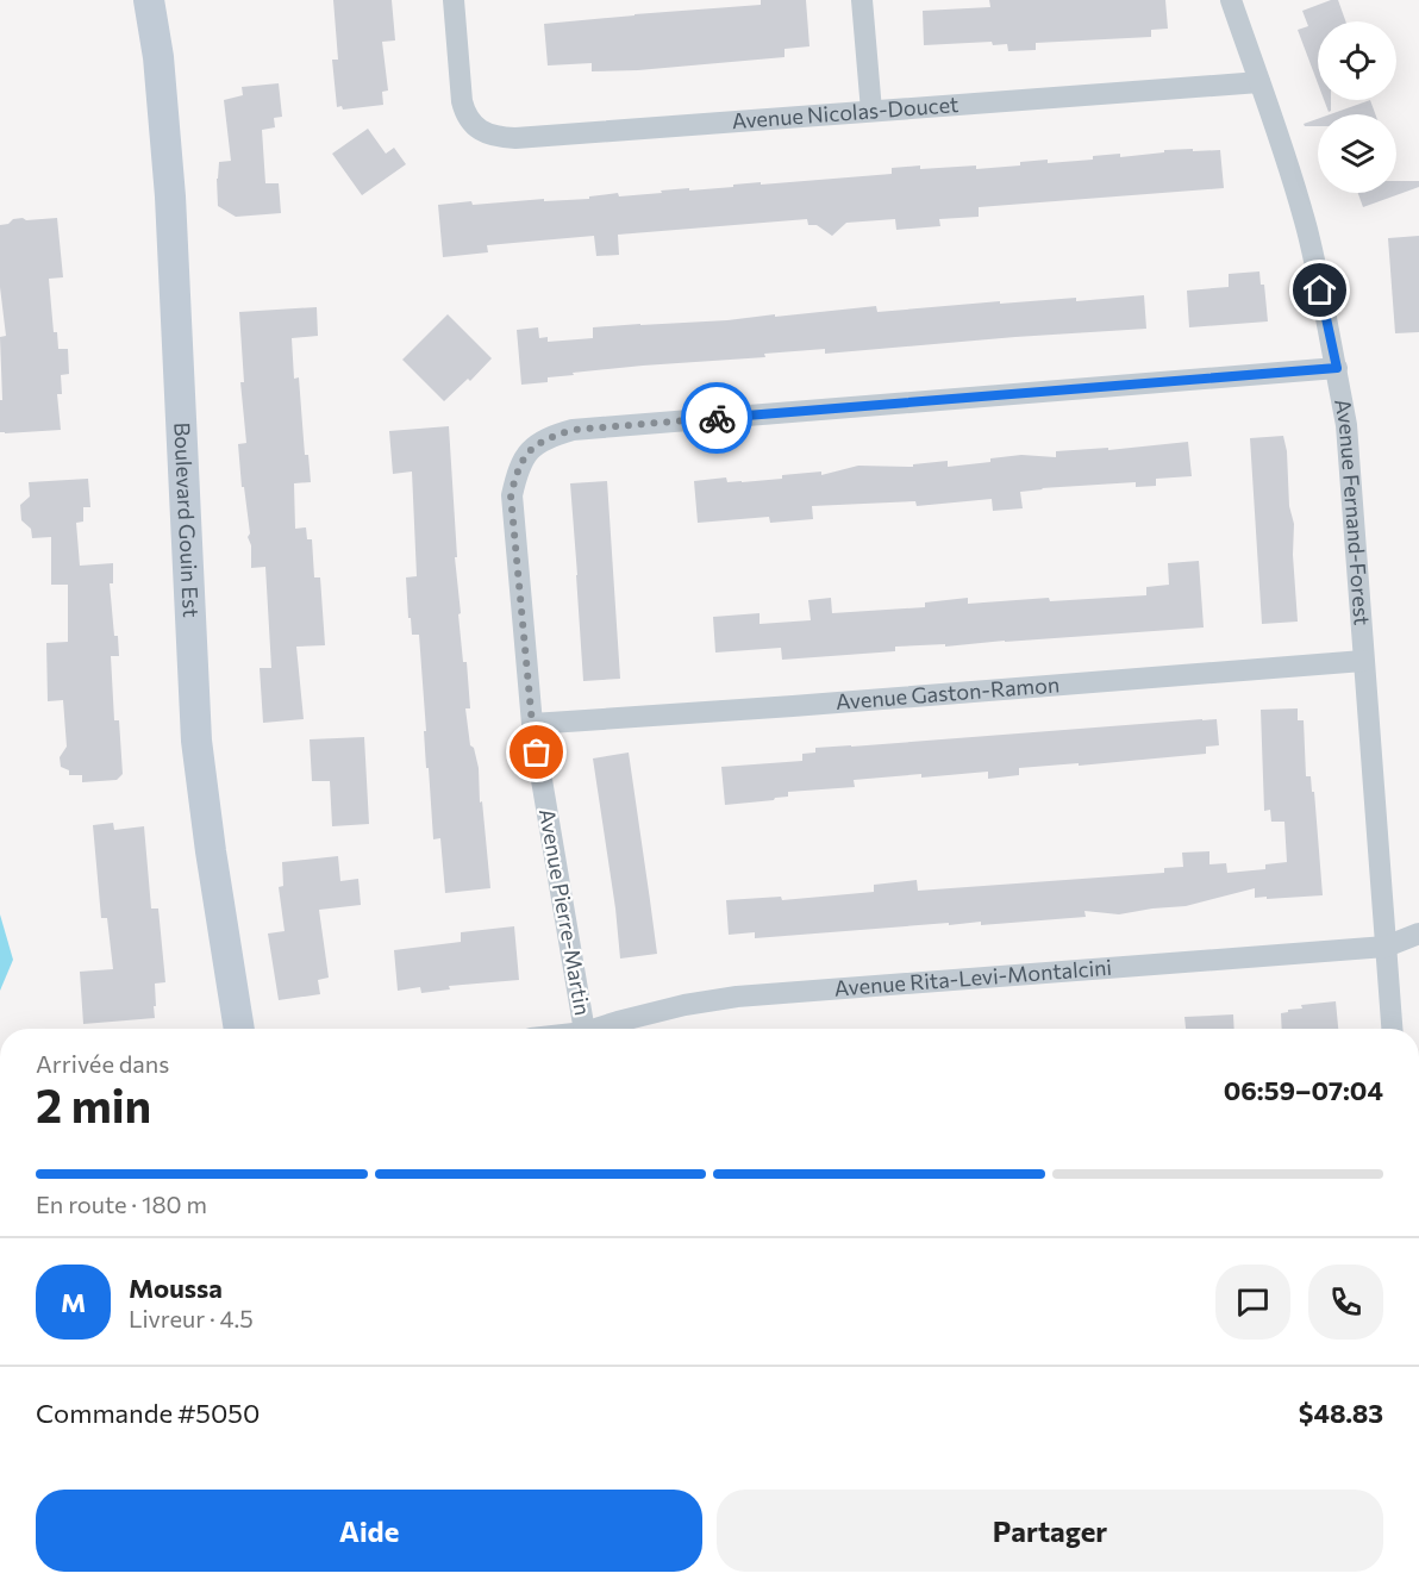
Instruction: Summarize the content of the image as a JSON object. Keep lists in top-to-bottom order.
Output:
{
  "streets": {
    "street": [
      "Avenue Nicolas-Doucet",
      "Avenue Fernand-Forest",
      "Boulevard Gouin Est",
      "Avenue Gaston-Ramon",
      "Avenue Pierre-Martin",
      "Avenue Rita-Levi-Montalcini"
    ]
  },
  "crossings": [
    ["Avenue Nicolas-Doucet", "Avenue Fernand-Forest"],
    ["Avenue Fernand-Forest", "Avenue Gaston-Ramon"],
    ["Avenue Fernand-Forest", "Avenue Pierre-Martin"],
    ["Avenue Fernand-Forest", "Avenue Rita-Levi-Montalcini"],
    ["Avenue Gaston-Ramon", "Avenue Pierre-Martin"]
  ],
  "page": {
    "heading": ["2 min", "Arrivée dans", "06:59–07:04"],
    "panel": [
      "Moussa",
      "Livreur · 4.5",
      "Commande #5050",
      "$48.83"
    ],
    "bar": "En route · 180 m",
    "round": "M",
    "buttons": ["Aide", "Partager"]
  }
}
